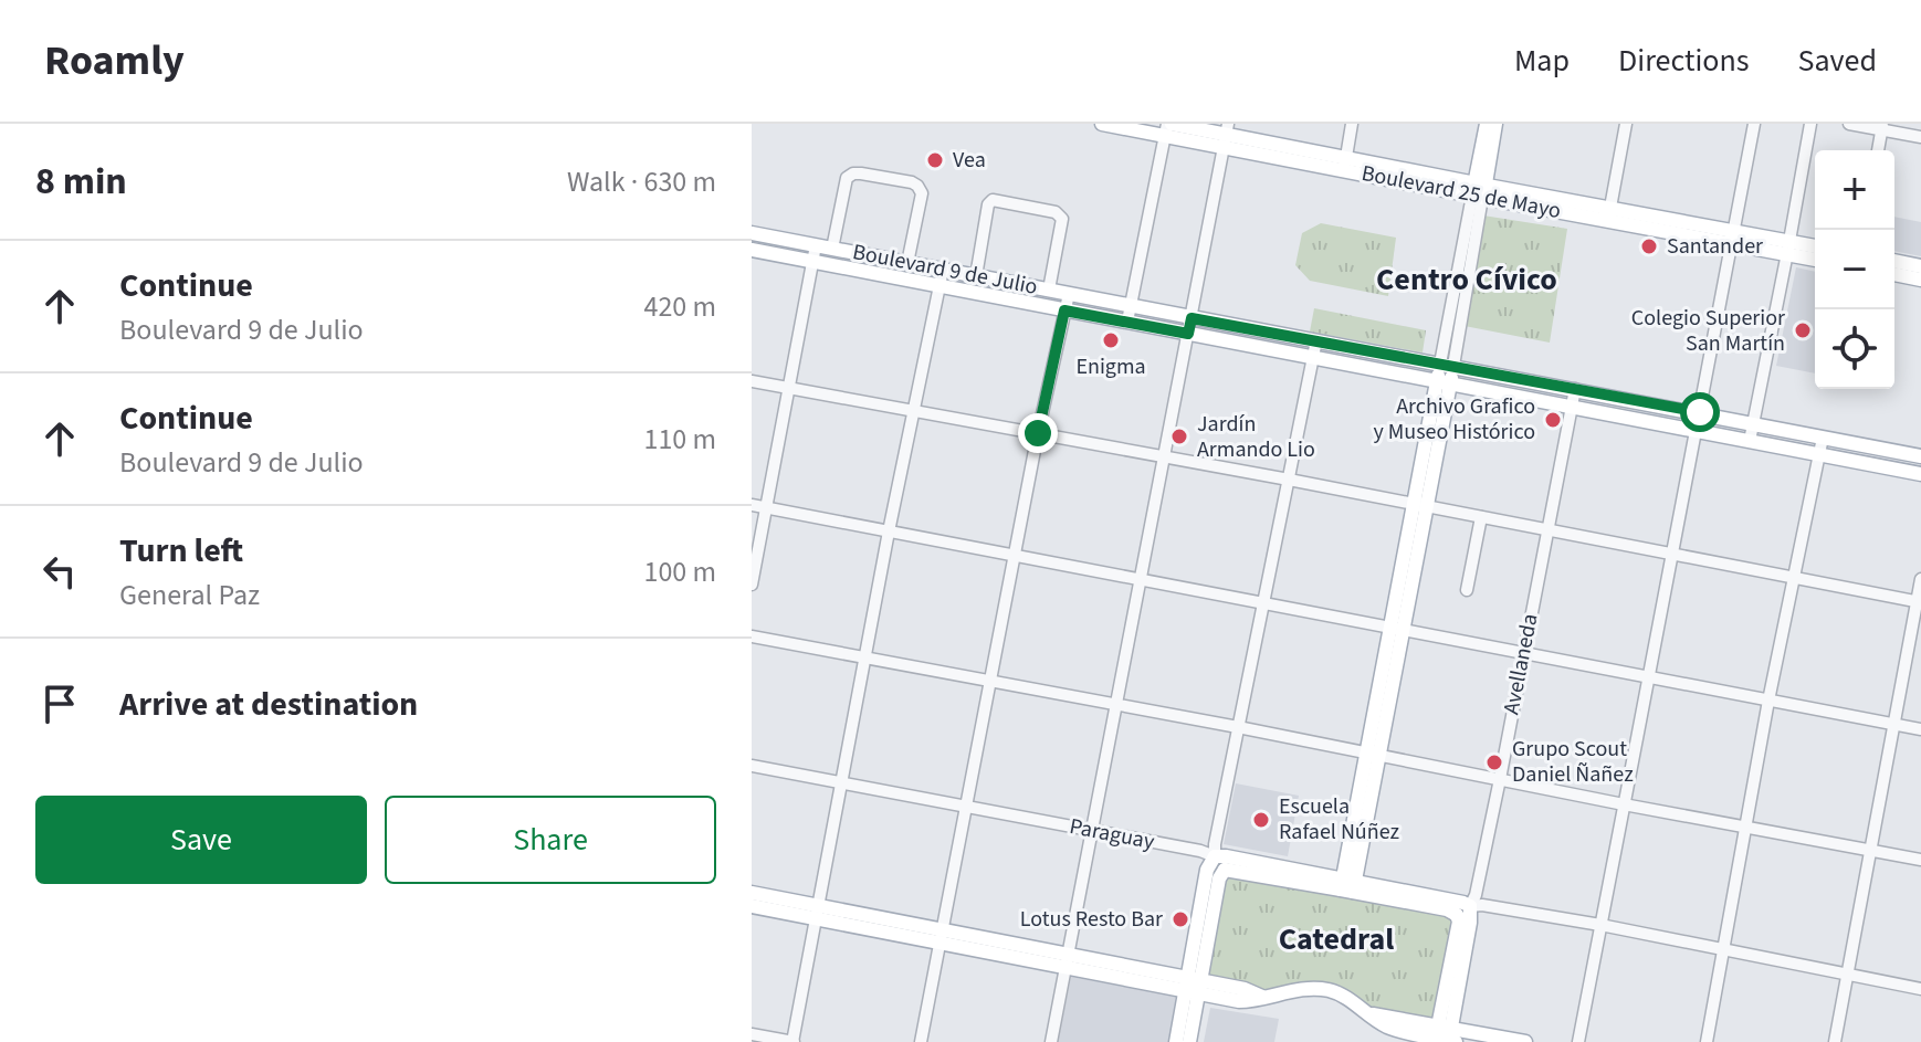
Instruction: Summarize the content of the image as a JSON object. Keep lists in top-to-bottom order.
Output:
{
  "streets": {
    "main road": [
      "Boulevard 25 de Mayo",
      "Boulevard 9 de Julio",
      "Avellaneda",
      "Paraguay"
    ]
  },
  "crossings": [
    ["Boulevard 9 de Julio", "Avellaneda"],
    ["Avellaneda", "Paraguay"]
  ],
  "districts": ["Centro Cívico", "Catedral"],
  "places": [
    "Vea",
    "Santander",
    "Colegio Superior San Martín",
    "Enigma",
    "Archivo Grafico y Museo Histórico",
    "Jardín Armando Lio",
    "Grupo Scout Daniel Ñañez",
    "Escuela Rafael Núñez",
    "Lotus Resto Bar"
  ],
  "page": {
    "header": "Roamly",
    "nav": ["Map", "Directions", "Saved"],
    "heading": ["8 min", "Walk · 630 m"],
    "map_buttons": ["+", "−"],
    "list": [
      ["Continue", "Boulevard 9 de Julio", "420 m"],
      ["Continue", "Boulevard 9 de Julio", "110 m"],
      ["Turn left", "General Paz", "100 m"],
      "Arrive at destination"
    ],
    "buttons": ["Save", "Share"]
  }
}
